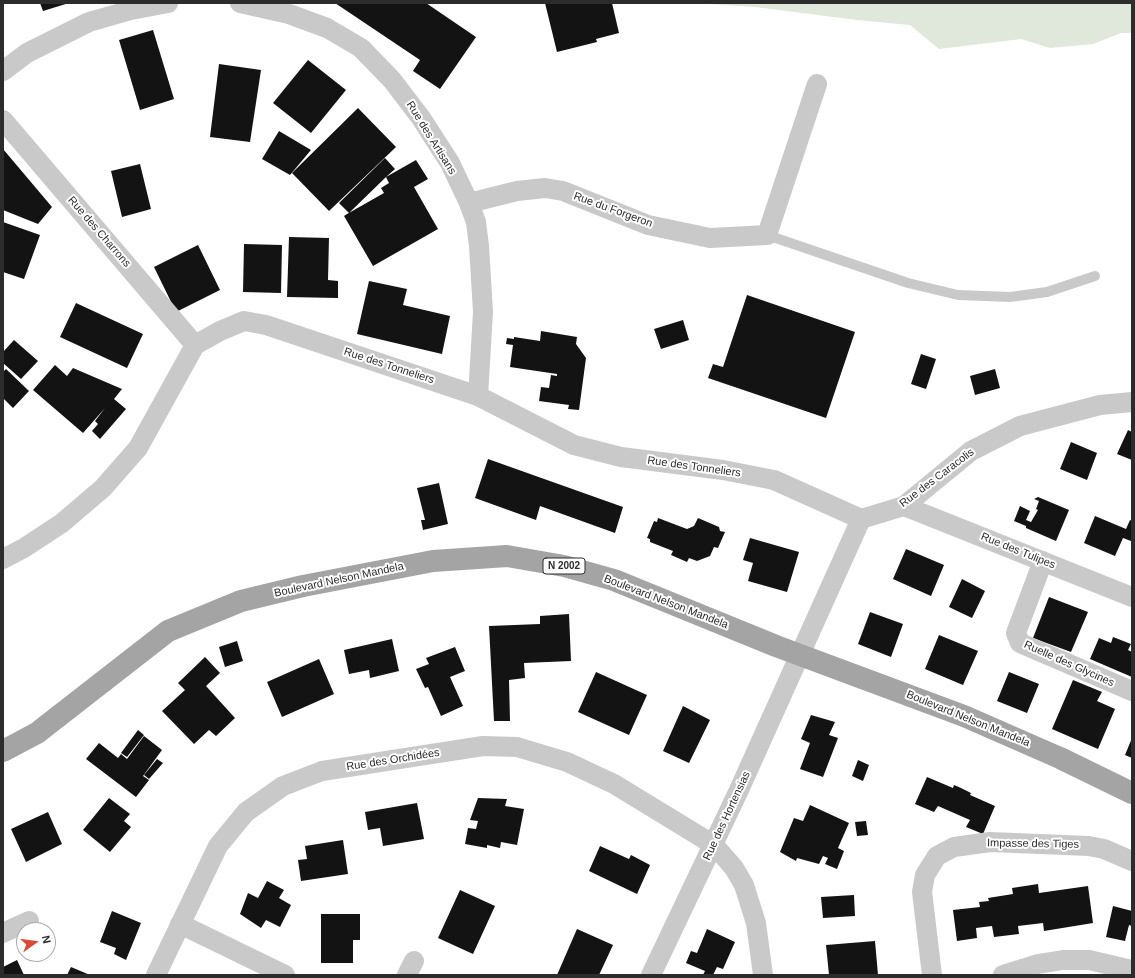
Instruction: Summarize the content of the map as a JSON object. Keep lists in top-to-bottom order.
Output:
{
  "streets": {
    "main road": ["N 2002", "Boulevard Nelson Mandela"],
    "street": [
      "Rue des Artisans",
      "Rue du Forgeron",
      "Rue des Charrons",
      "Rue des Tonneliers",
      "Rue des Caracolis",
      "Rue des Tulipes",
      "Ruelle des Glycines",
      "Rue des Orchidées",
      "Rue des Hortensias",
      "Impasse des Tiges"
    ]
  },
  "crossings": [
    ["Rue des Artisans", "Rue du Forgeron"],
    ["Rue des Artisans", "Rue des Tonneliers"],
    ["Rue des Charrons", "Rue des Tonneliers"],
    ["Rue des Tonneliers", "Rue des Caracolis"],
    ["Rue des Caracolis", "Rue des Tulipes"],
    ["Rue des Tulipes", "Ruelle des Glycines"],
    ["Boulevard Nelson Mandela", "Rue des Hortensias"],
    ["Rue des Orchidées", "Rue des Hortensias"]
  ],
  "north": "right"
}
